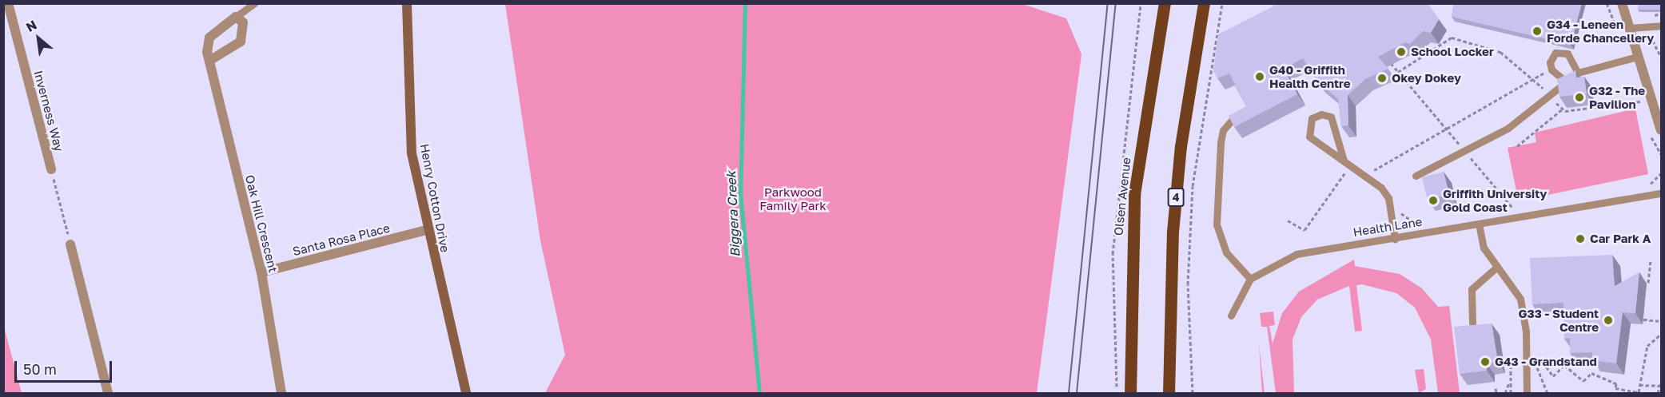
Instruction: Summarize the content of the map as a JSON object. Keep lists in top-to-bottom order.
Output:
{
  "streets": {
    "main road": ["Olsen Avenue", "4"],
    "street": [
      "Inverness Way",
      "Henry Cotton Drive",
      "Oak Hill Crescent",
      "Santa Rosa Place"
    ],
    "lane": ["Health Lane"]
  },
  "crossings": [
    ["Henry Cotton Drive", "Santa Rosa Place"],
    ["Oak Hill Crescent", "Santa Rosa Place"]
  ],
  "water": ["Biggera Creek"],
  "parks": ["Parkwood Family Park"],
  "places": [
    "G34 - Leneen Forde Chancellery",
    "School Locker",
    "G40 - Griffith Health Centre",
    "Okey Dokey",
    "G32 - The Pavilion",
    "Griffith University Gold Coast",
    "Car Park A",
    "G33 - Student Centre",
    "G43 - Grandstand"
  ],
  "scale_bar": "50 m",
  "north": "top left"
}
